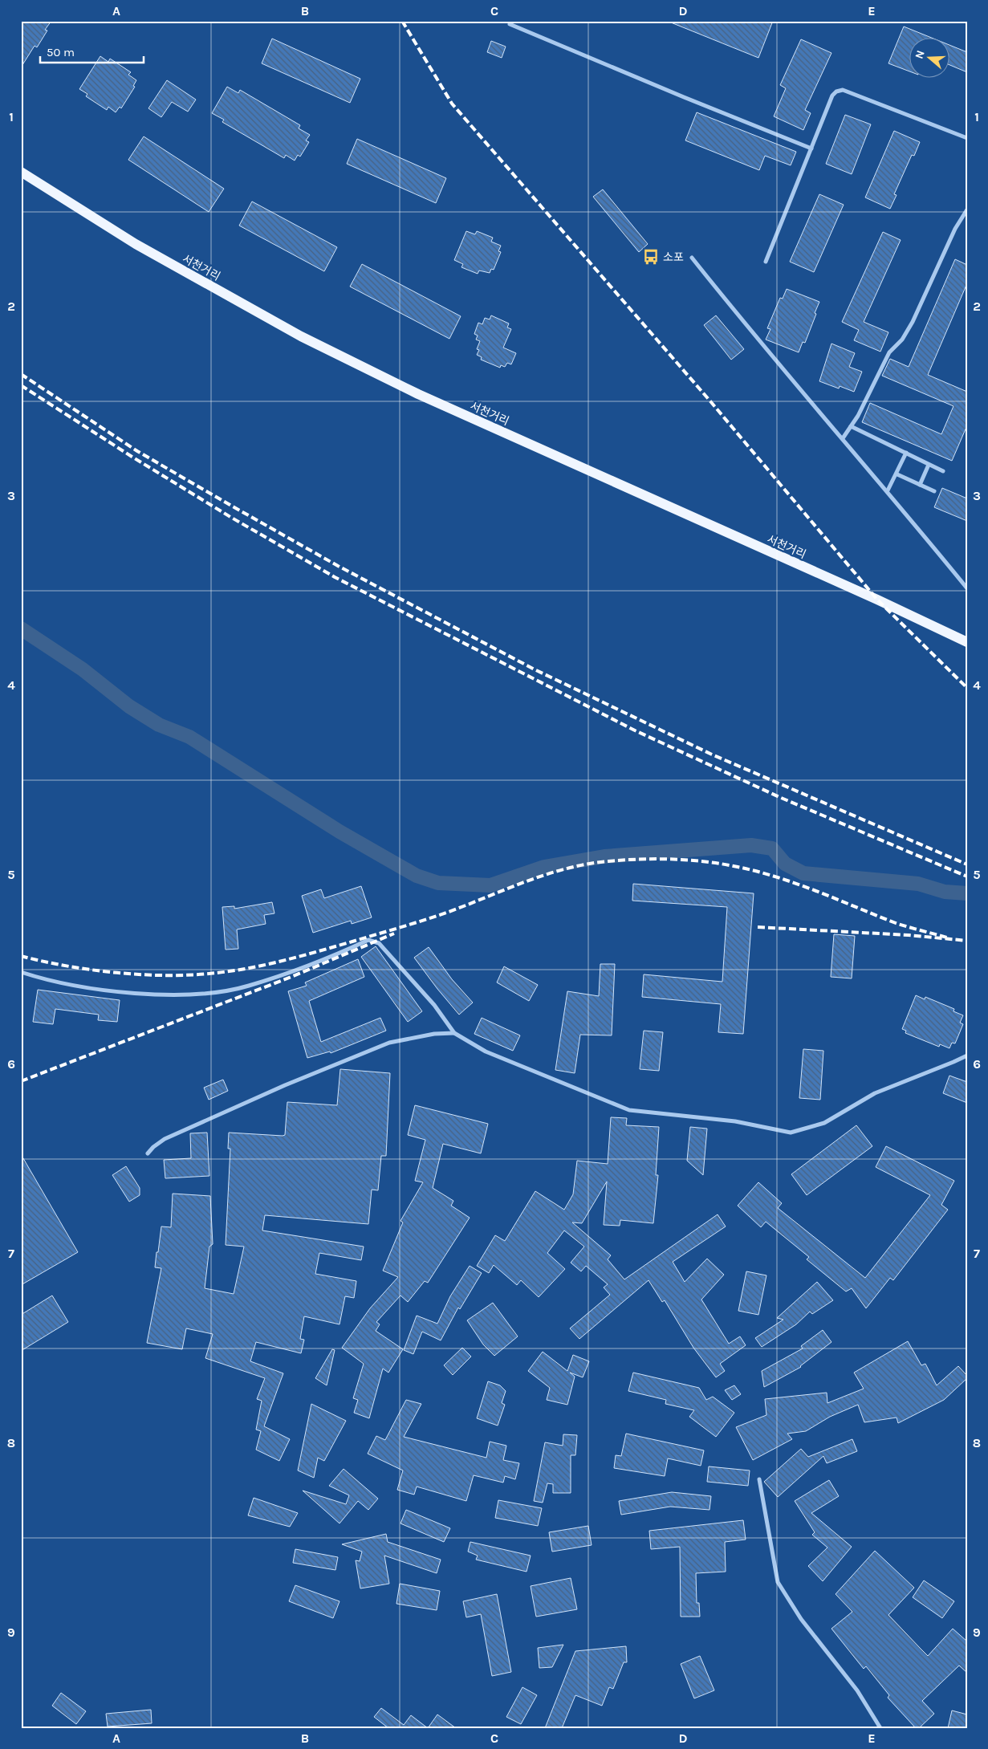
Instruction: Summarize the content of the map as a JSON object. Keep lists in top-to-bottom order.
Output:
{
  "streets": {
    "main road": ["서천거리"]
  },
  "places": {
    "bus stop": ["소포"]
  },
  "scale_bar": "50 m",
  "north": "left",
  "grid": {
    "columns": [
      "A",
      "B",
      "C",
      "D",
      "E"
    ],
    "rows": [
      "1",
      "2",
      "3",
      "4",
      "5",
      "6",
      "7",
      "8",
      "9"
    ]
  }
}
